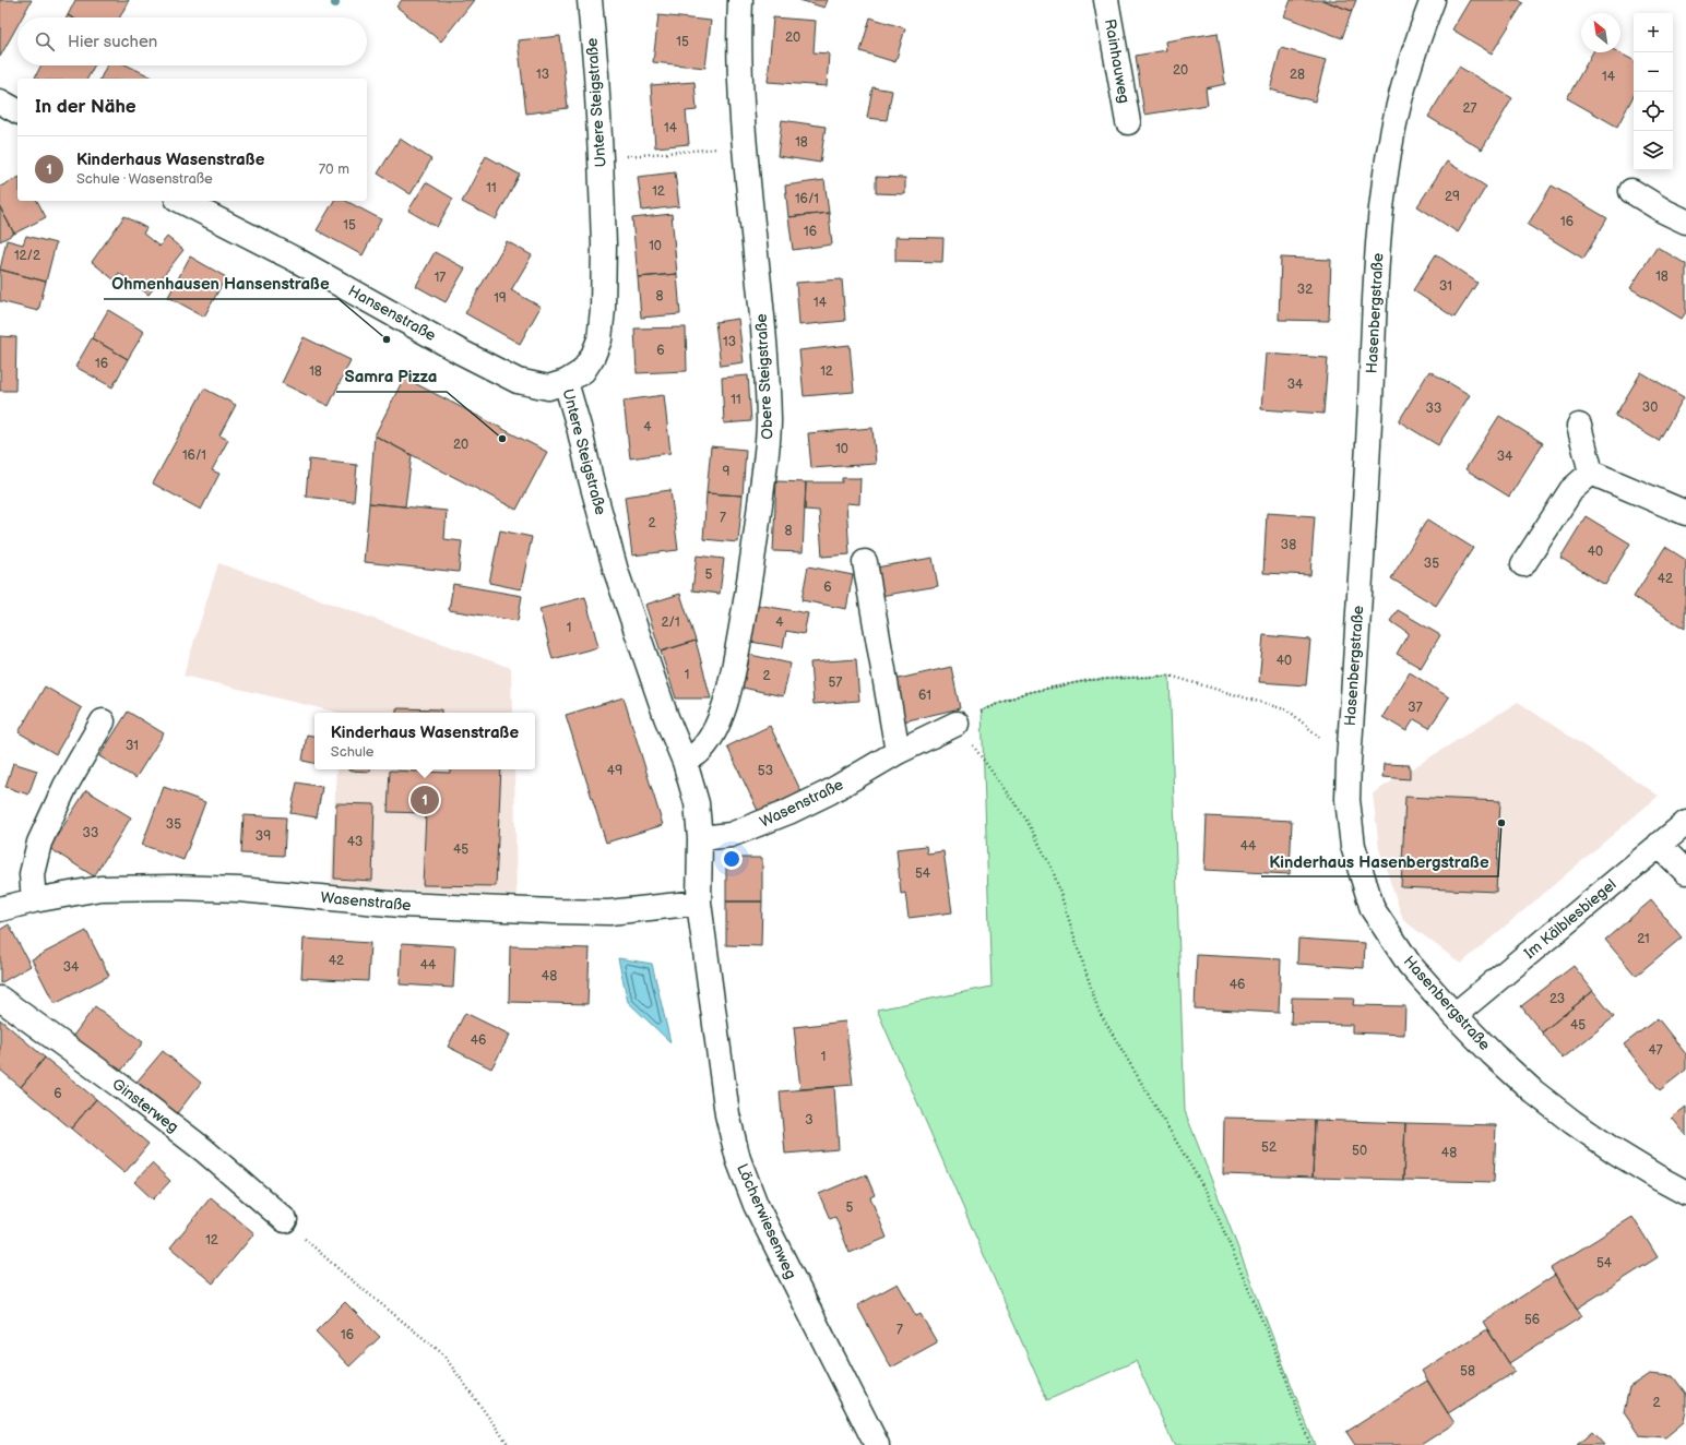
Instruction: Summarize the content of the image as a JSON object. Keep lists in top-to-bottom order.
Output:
{
  "streets": {
    "street": [
      "Rainhauweg",
      "Untere Steigstraße",
      "Hansenstraße",
      "Hasenbergstraße",
      "Obere Steigstraße",
      "Wasenstraße",
      "Im Kälblesbiegel",
      "Ginsterweg",
      "Löcherwiesenweg"
    ]
  },
  "crossings": [
    ["Untere Steigstraße", "Hansenstraße"],
    ["Untere Steigstraße", "Obere Steigstraße"],
    ["Untere Steigstraße", "Wasenstraße"],
    ["Untere Steigstraße", "Löcherwiesenweg"],
    ["Hasenbergstraße", "Im Kälblesbiegel"],
    ["Wasenstraße", "Löcherwiesenweg"]
  ],
  "places": ["Ohmenhausen Hansenstraße", "Samra Pizza", "Kinderhaus Hasenbergstraße"],
  "house_numbers": [
    "20",
    "15",
    "20",
    "13",
    "28",
    "14",
    "27",
    "14",
    "18",
    "11",
    "12",
    "29",
    "16/1",
    "16",
    "15",
    "16",
    "10",
    "12/2",
    "18",
    "17",
    "31",
    "32",
    "8",
    "19",
    "14",
    "13",
    "6",
    "16",
    "18",
    "12",
    "34",
    "11",
    "30",
    "33",
    "4",
    "20",
    "10",
    "16/1",
    "34",
    "9",
    "7",
    "2",
    "8",
    "38",
    "40",
    "35",
    "5",
    "42",
    "6",
    "2/1",
    "4",
    "1",
    "40",
    "1",
    "2",
    "57",
    "61",
    "37",
    "31",
    "49",
    "53",
    "35",
    "33",
    "39",
    "43",
    "44",
    "45",
    "54",
    "21",
    "42",
    "44",
    "34",
    "48",
    "46",
    "23",
    "45",
    "46",
    "47",
    "1",
    "6",
    "3",
    "52",
    "50",
    "48",
    "5",
    "12",
    "54",
    "56",
    "7",
    "16",
    "58",
    "2"
  ],
  "north": "top left",
  "page": {
    "map_buttons": ["+", "−"],
    "search": "Hier suchen",
    "heading": "In der Nähe",
    "list": [
      {
        "mark": "1",
        "name": "Kinderhaus Wasenstraße",
        "note": "Schule · Wasenstraße",
        "value": "70 m"
      }
    ],
    "popup": ["Kinderhaus Wasenstraße", "Schule"],
    "pins": "1"
  }
}
